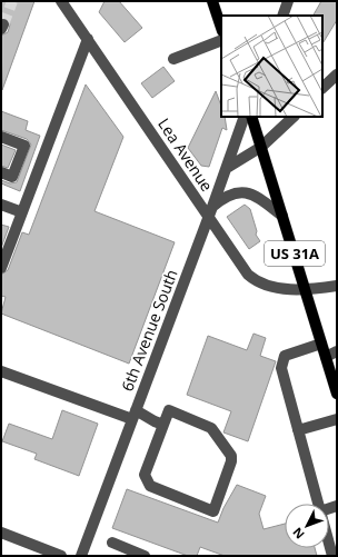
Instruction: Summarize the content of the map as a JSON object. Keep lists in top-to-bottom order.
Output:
{
  "streets": {
    "main road": ["US 31A"],
    "street": ["Lea Avenue", "6th Avenue South"]
  },
  "crossings": [
    ["Lea Avenue", "US 31A"],
    ["Lea Avenue", "6th Avenue South"]
  ],
  "north": "bottom left"
}
